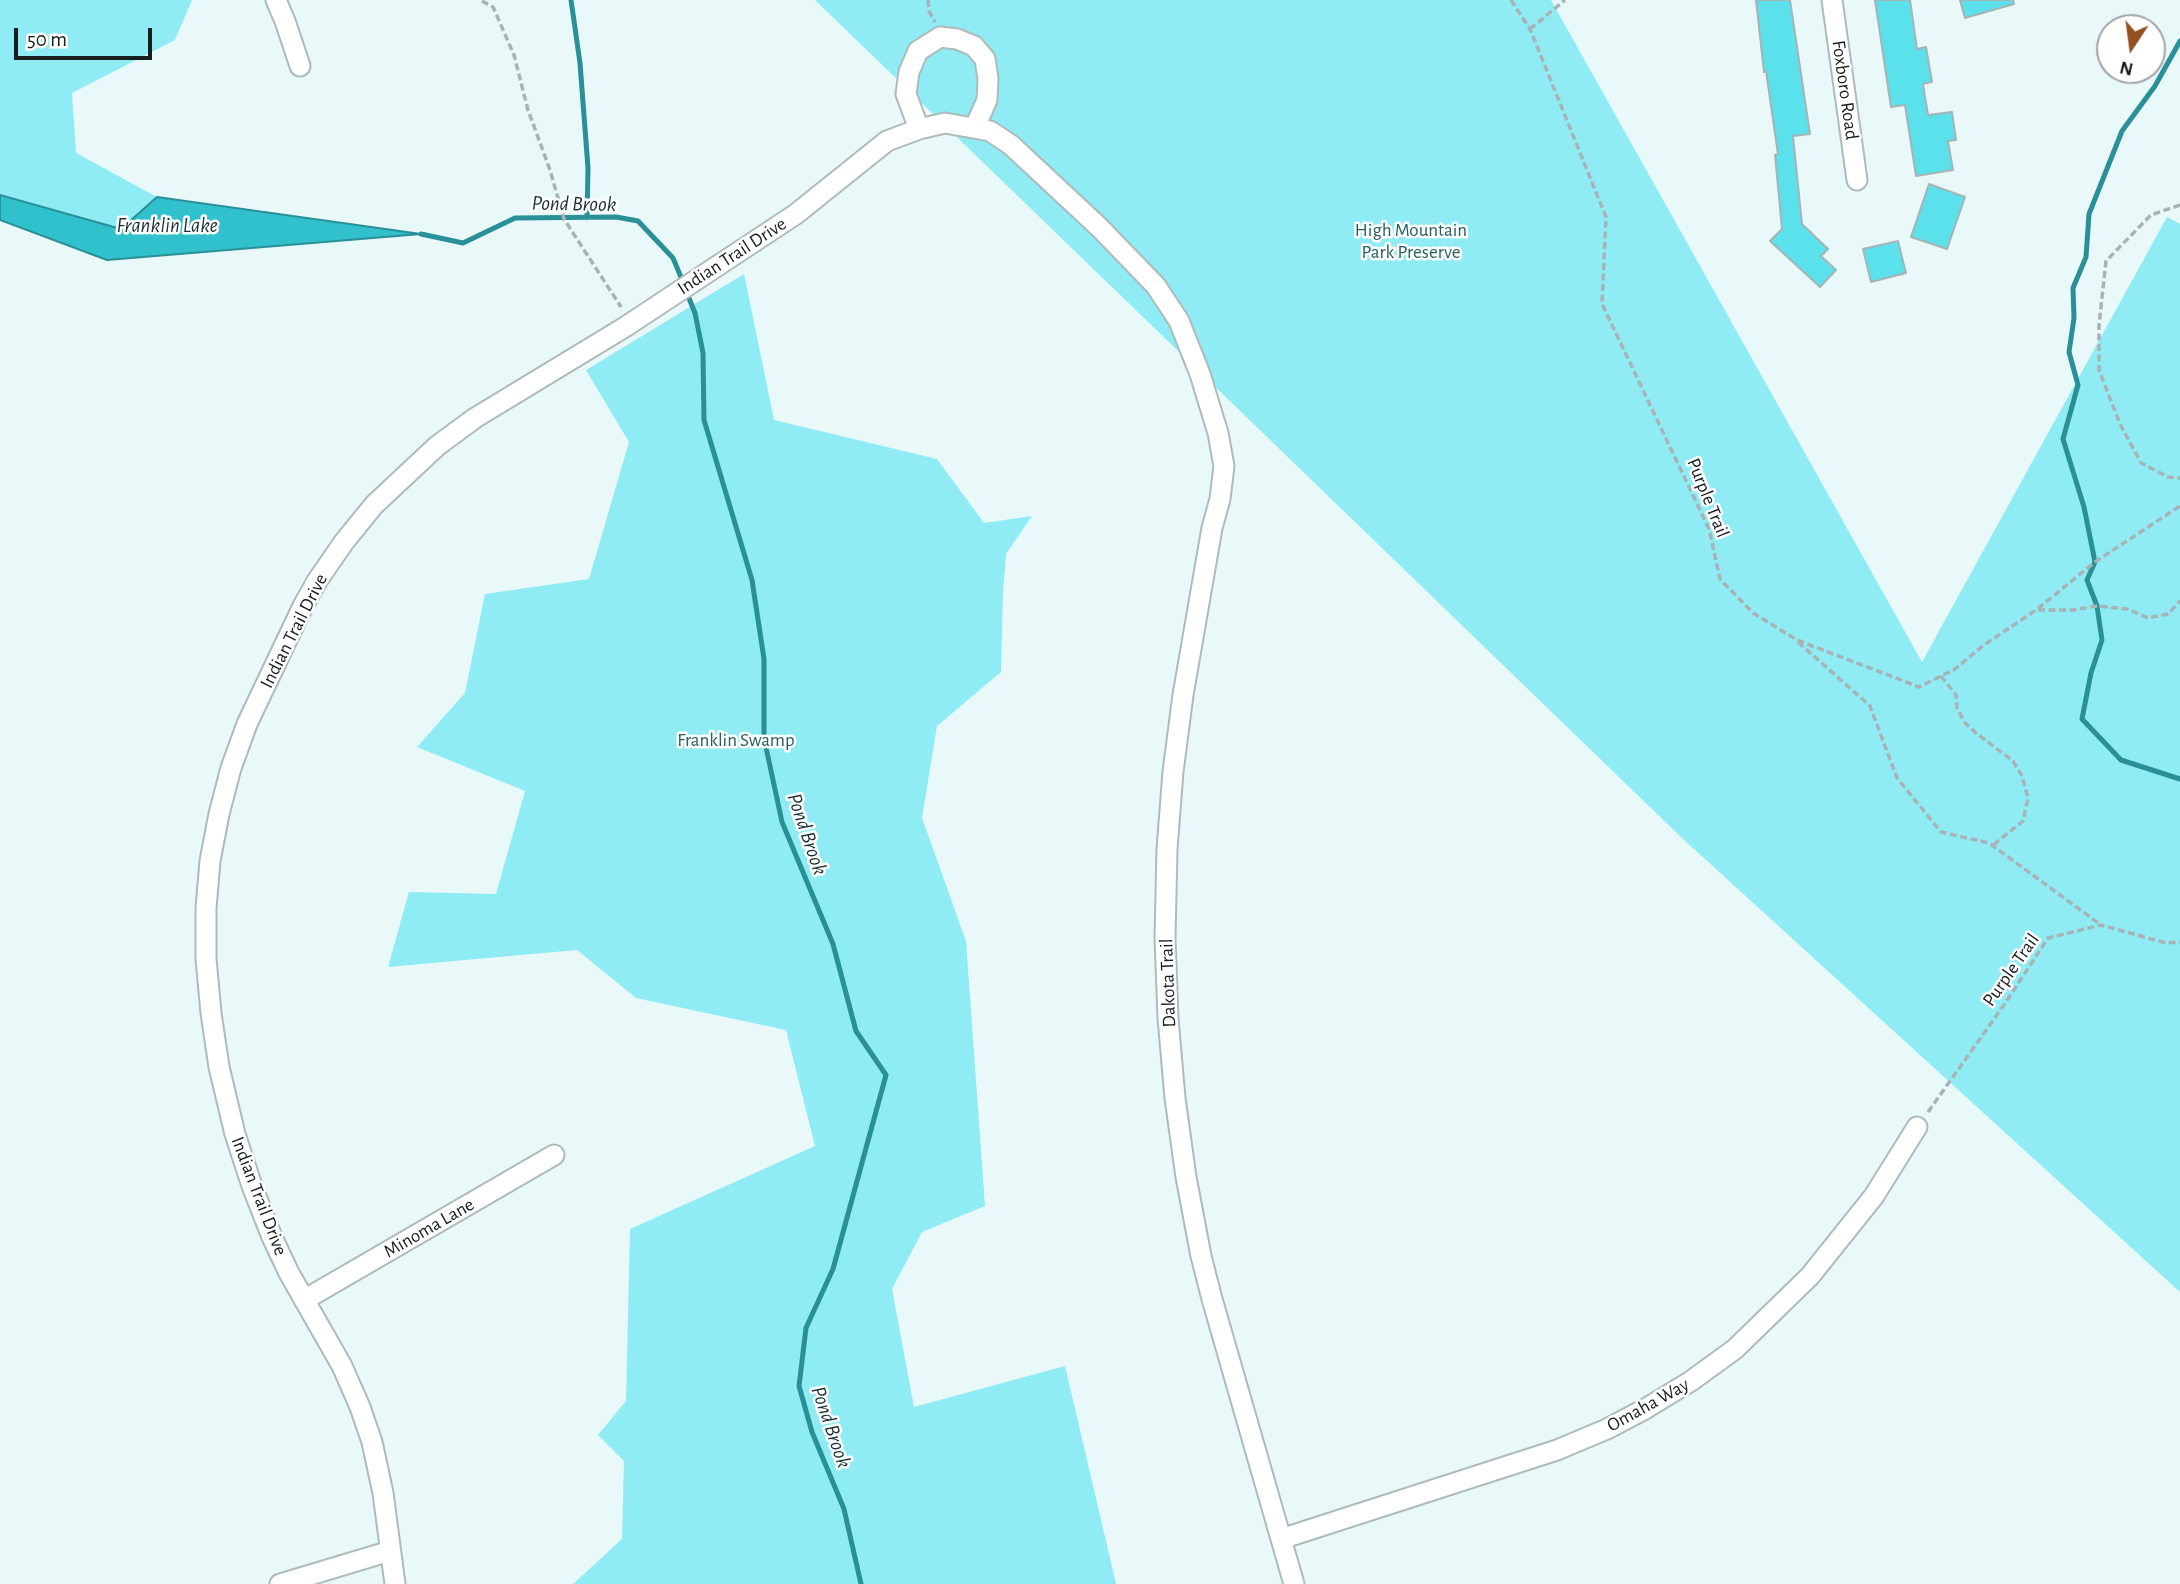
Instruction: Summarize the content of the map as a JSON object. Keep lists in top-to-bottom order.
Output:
{
  "streets": {
    "street": [
      "Foxboro Road",
      "Indian Trail Drive",
      "Dakota Trail",
      "Minoma Lane",
      "Omaha Way"
    ],
    "path": ["Purple Trail"]
  },
  "crossings": [
    ["Indian Trail Drive", "Dakota Trail"],
    ["Indian Trail Drive", "Minoma Lane"],
    ["Purple Trail", "Omaha Way"],
    ["Dakota Trail", "Omaha Way"]
  ],
  "water": ["Pond Brook", "Franklin Lake"],
  "parks": ["High Mountain Park Preserve", "Franklin Swamp"],
  "scale_bar": "50 m",
  "north": "bottom"
}
